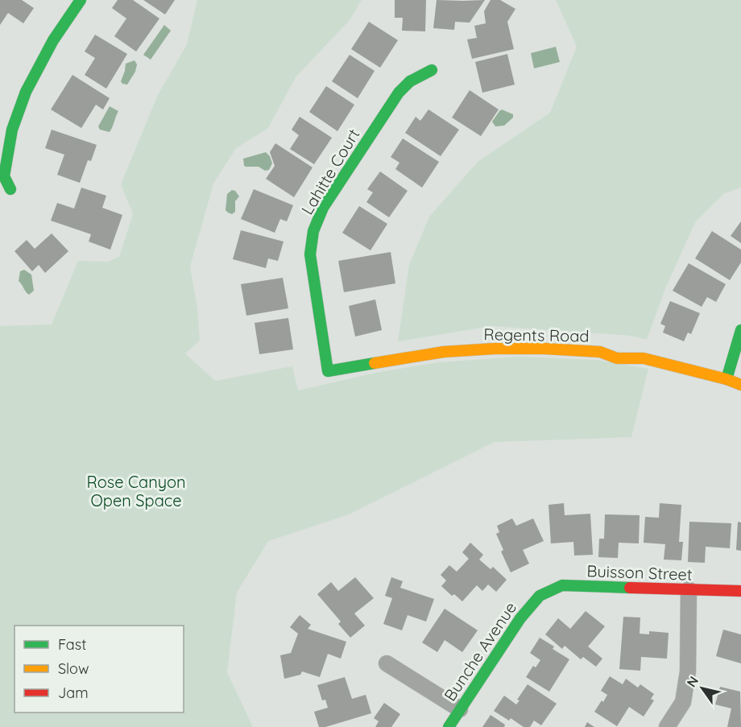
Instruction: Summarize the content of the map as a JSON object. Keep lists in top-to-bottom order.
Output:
{
  "streets": {
    "street": [
      "Lahitte Court",
      "Regents Road",
      "Buisson Street",
      "Bunche Avenue"
    ]
  },
  "crossings": [
    ["Lahitte Court", "Regents Road"],
    ["Buisson Street", "Bunche Avenue"]
  ],
  "parks": ["Rose Canyon Open Space"],
  "legend": ["Fast", "Slow", "Jam"],
  "north": "top left"
}
